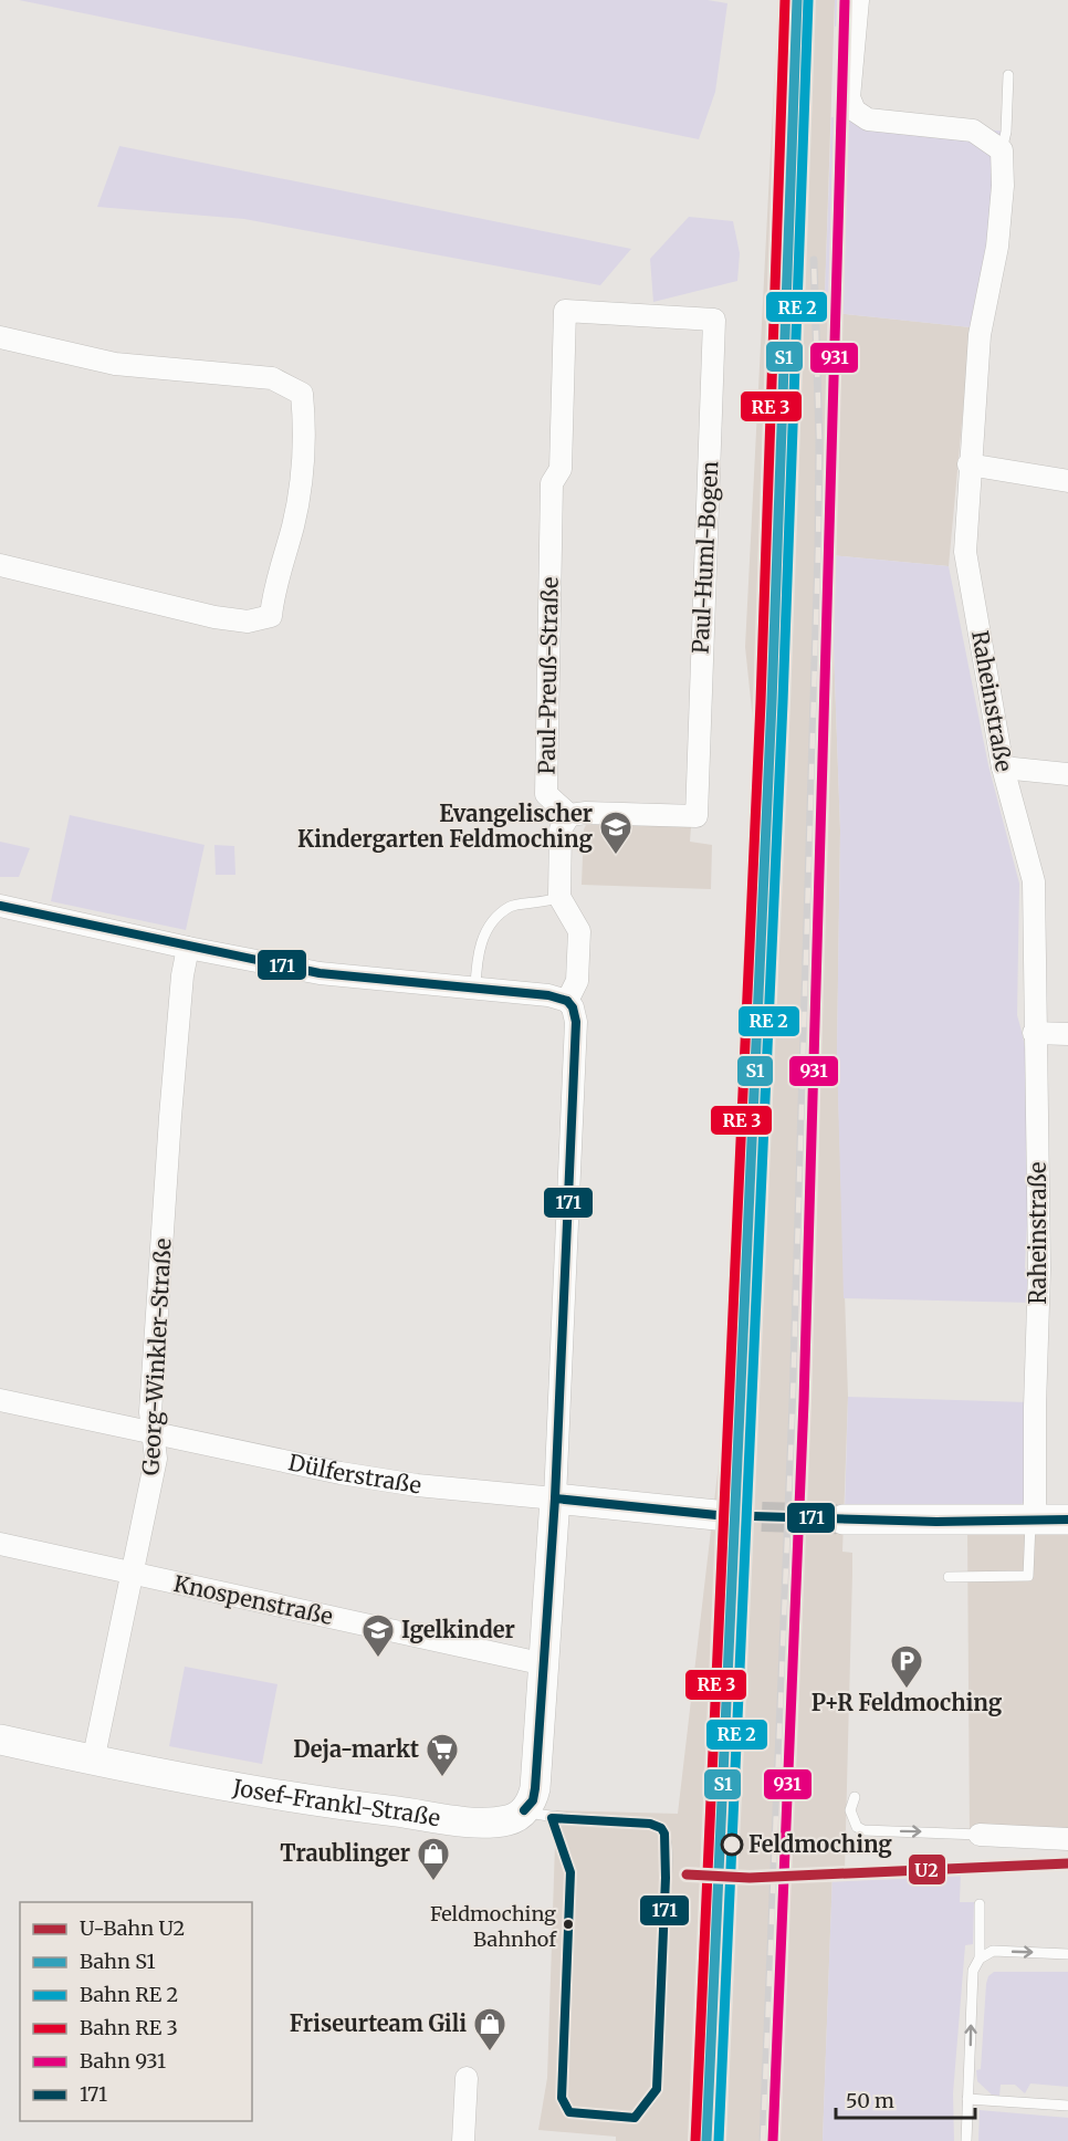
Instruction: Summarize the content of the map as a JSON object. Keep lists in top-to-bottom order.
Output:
{
  "streets": {
    "main road": ["Dülferstraße", "Josef-Frankl-Straße"],
    "street": [
      "Paul-Huml-Bogen",
      "Paul-Preuß-Straße",
      "Raheinstraße",
      "Georg-Winkler-Straße",
      "Knospenstraße"
    ]
  },
  "crossings": [
    ["Paul-Huml-Bogen", "Paul-Preuß-Straße"],
    ["Georg-Winkler-Straße", "Dülferstraße"],
    ["Georg-Winkler-Straße", "Knospenstraße"],
    ["Georg-Winkler-Straße", "Josef-Frankl-Straße"]
  ],
  "places": {
    "school or university": ["Evangelischer Kindergarten Feldmoching", "Igelkinder"],
    "parking": ["P+R Feldmoching"],
    "supermarket": ["Deja-markt"],
    "other": ["Feldmoching", "Feldmoching Bahnhof"],
    "shop": ["Traublinger", "Friseurteam Gili"]
  },
  "lines": [
    "rail line S1",
    "rail line 931",
    "transit line 171",
    "metro line U2"
  ],
  "legend": [
    "U-Bahn U2",
    "Bahn S1",
    "Bahn RE 2",
    "Bahn RE 3",
    "Bahn 931",
    "171"
  ],
  "scale_bar": "50 m"
}
